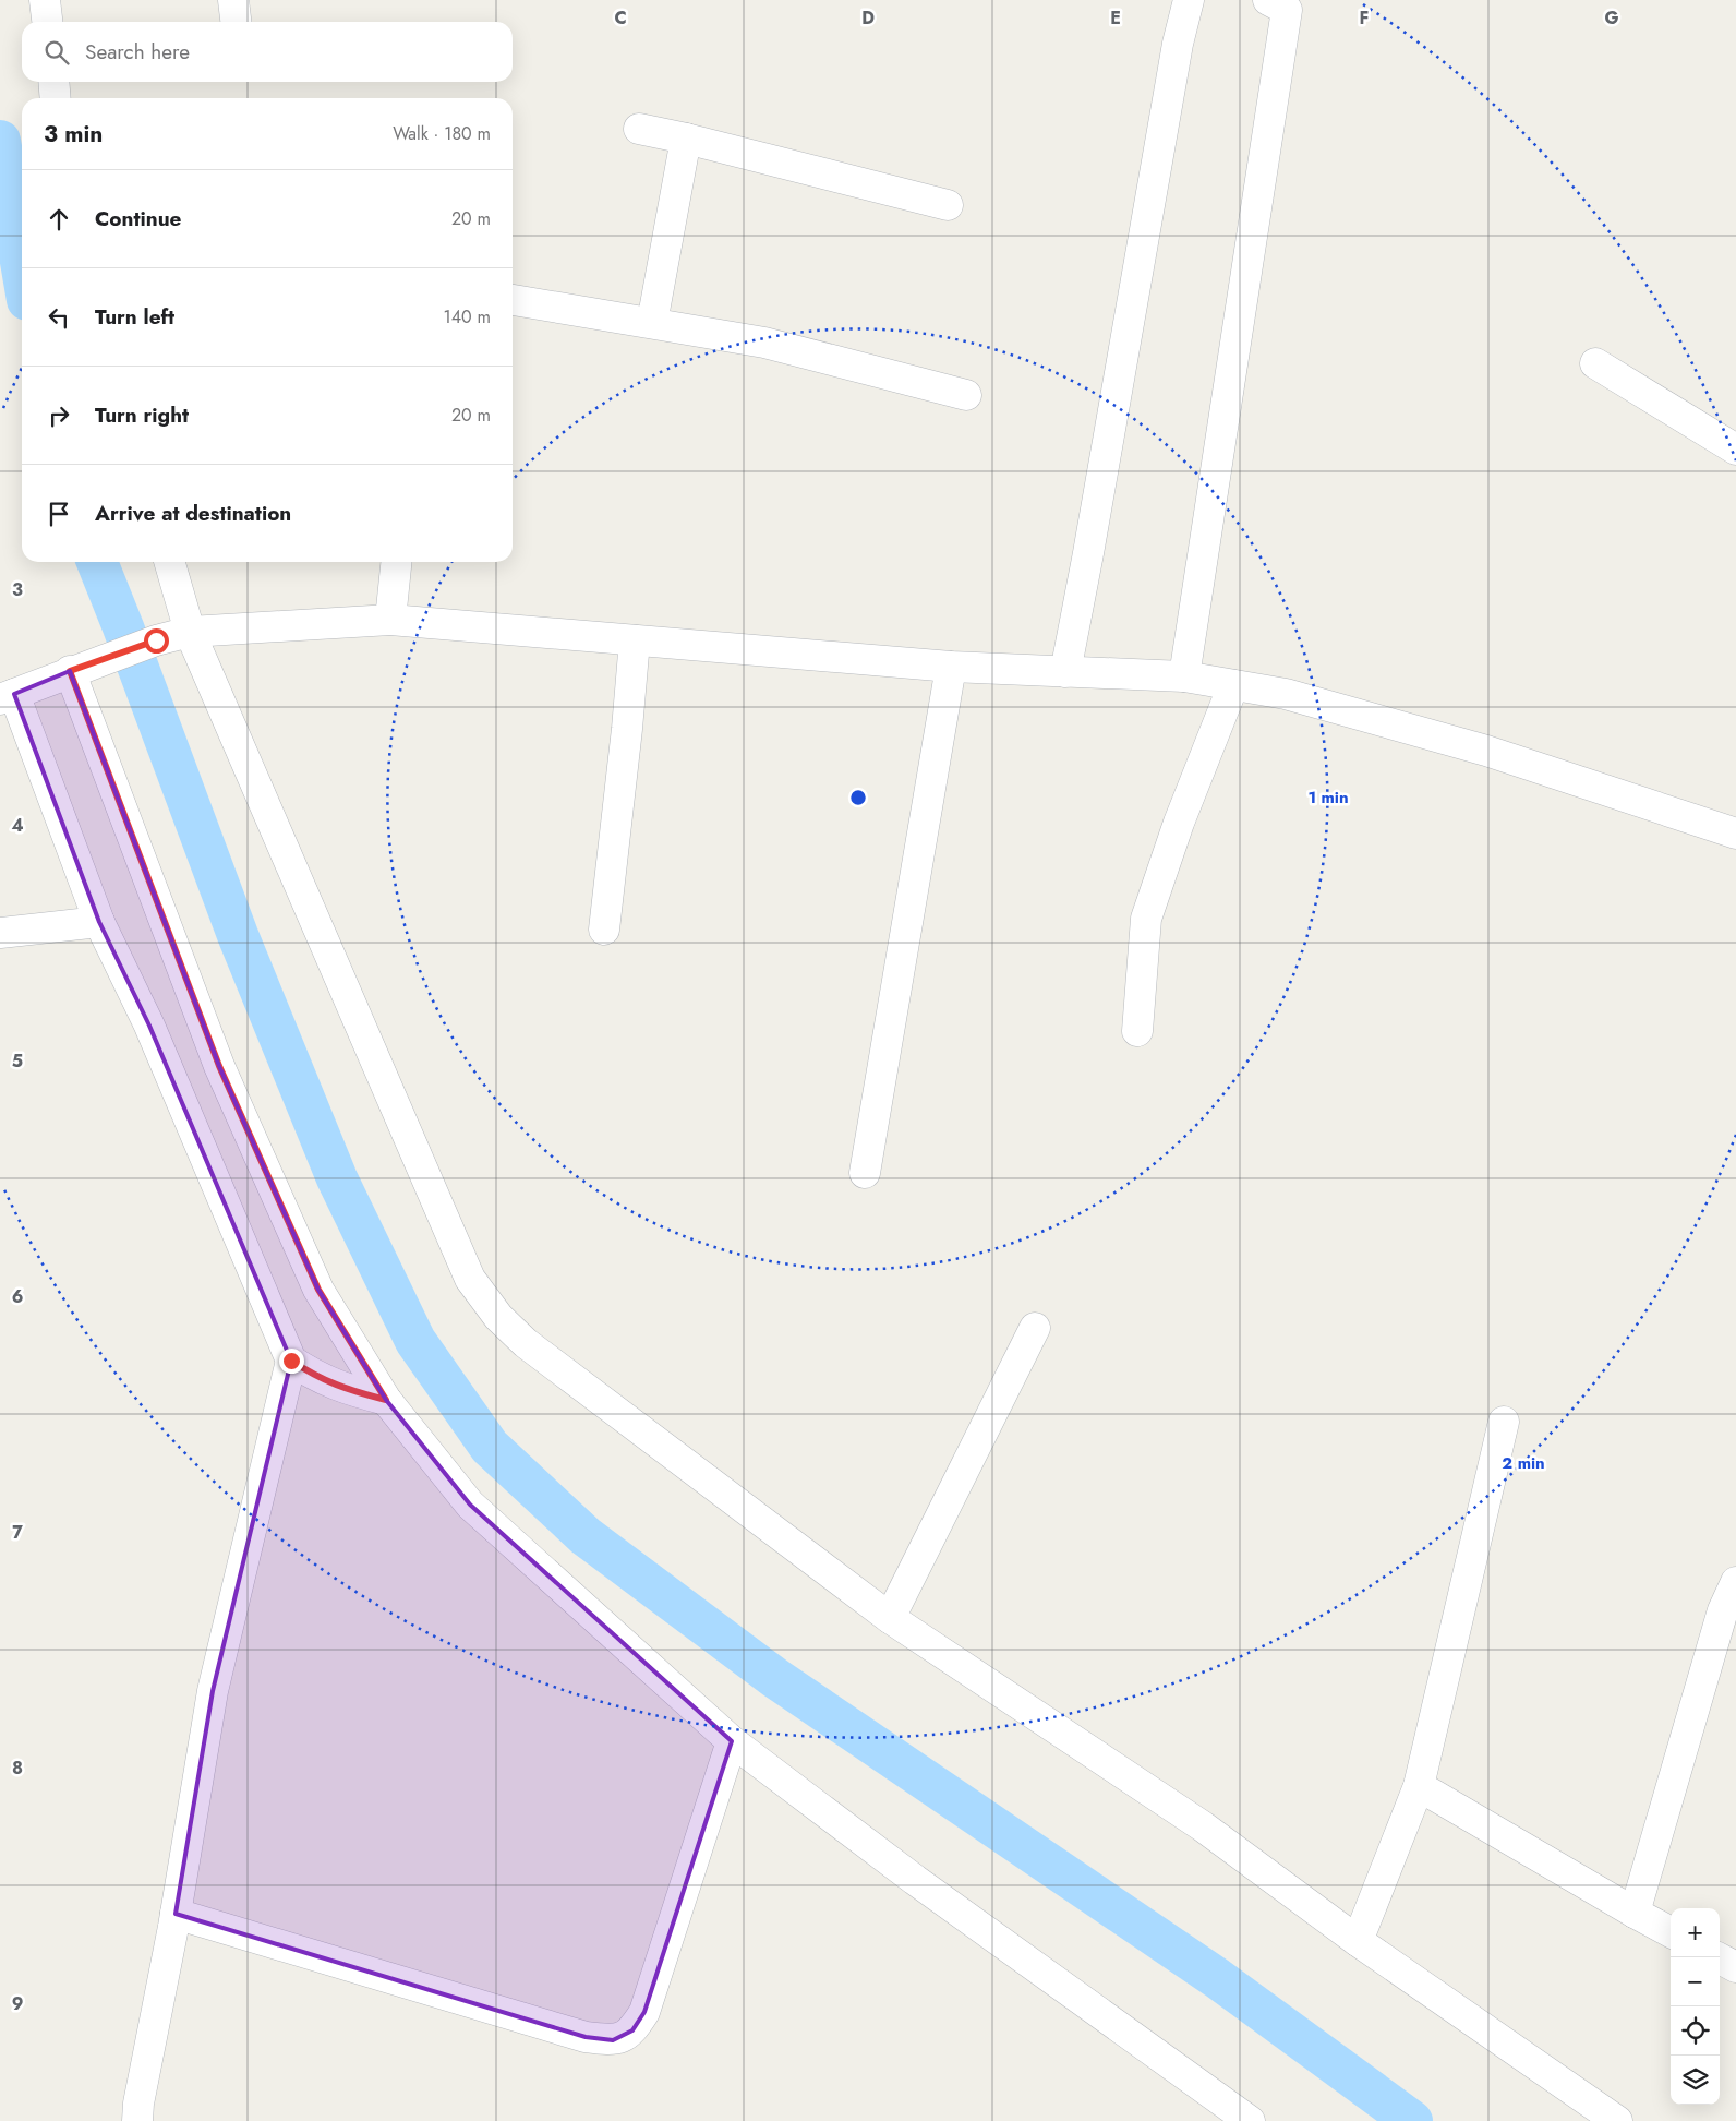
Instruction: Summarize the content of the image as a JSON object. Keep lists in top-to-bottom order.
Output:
{
  "page": {
    "search": "Search here",
    "heading": ["3 min", "Walk · 180 m"],
    "list": [
      ["Continue", "20 m"],
      ["Turn left", "140 m"],
      ["Turn right", "20 m"],
      "Arrive at destination"
    ],
    "map_buttons": ["+", "−"]
  },
  "grid": {
    "columns": [
      "C",
      "D",
      "E",
      "F",
      "G"
    ],
    "rows": [
      "3",
      "4",
      "5",
      "6",
      "7",
      "8",
      "9"
    ]
  },
  "rings": ["1 min", "2 min"]
}
